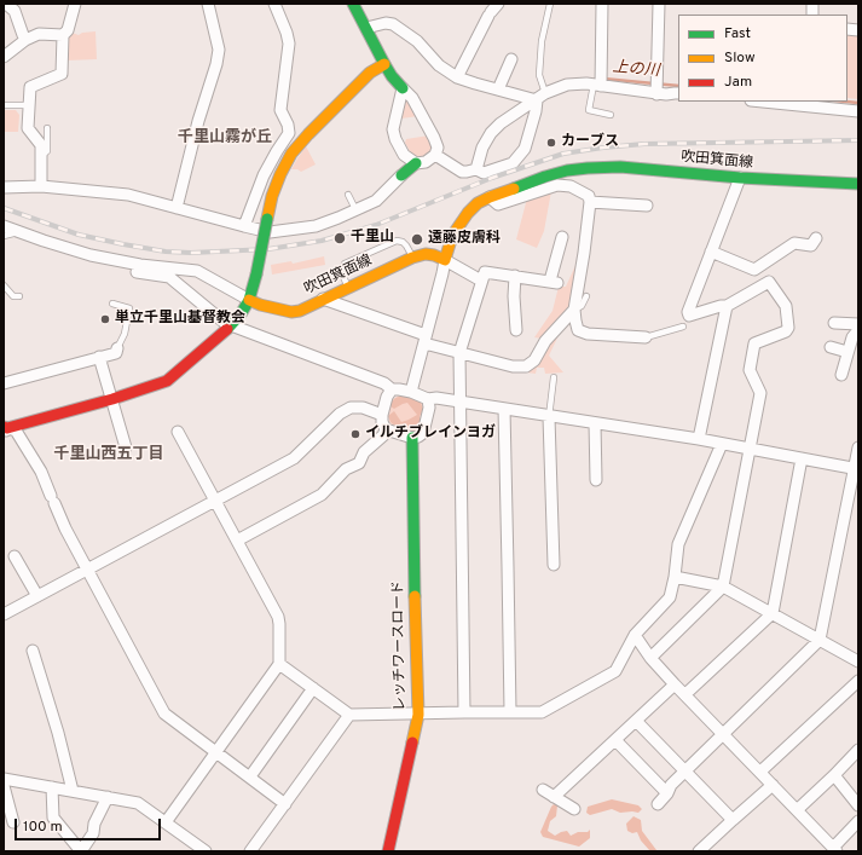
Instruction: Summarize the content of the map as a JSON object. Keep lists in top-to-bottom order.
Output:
{
  "streets": {
    "main road": ["吹田箕面線", "レッチワースロード"]
  },
  "districts": ["千里山霧が丘", "千里山西五丁目"],
  "water": ["上の川"],
  "places": [
    "カーブス",
    "千里山",
    "遠藤皮膚科",
    "単立千里山基督教会",
    "イルチブレインヨガ"
  ],
  "legend": ["Fast", "Slow", "Jam"],
  "scale_bar": "100 m"
}
